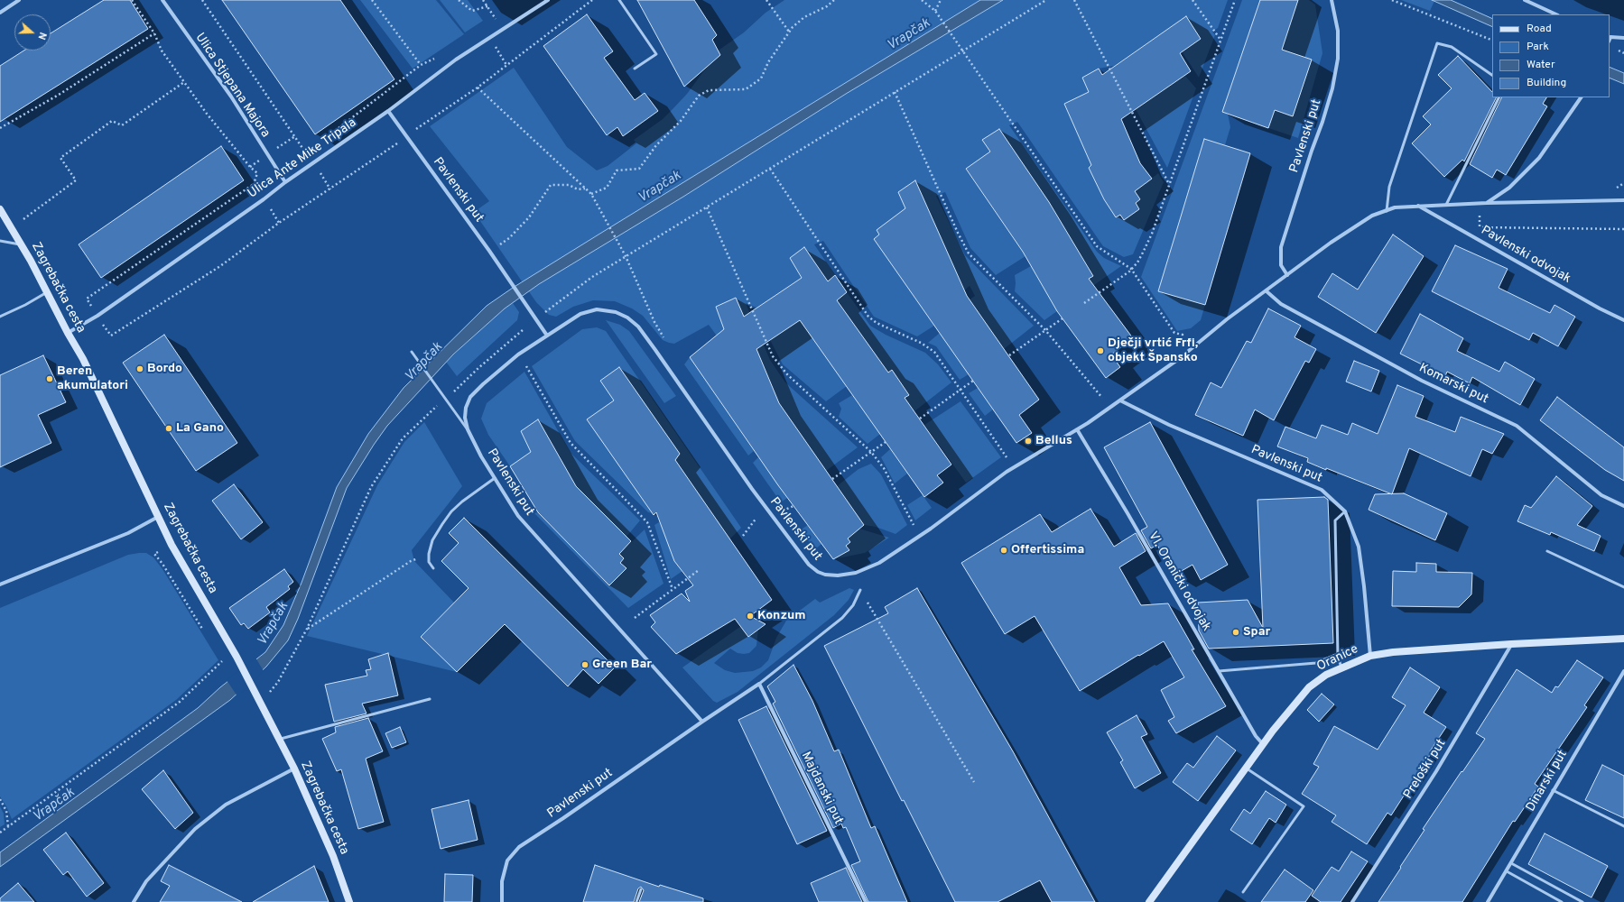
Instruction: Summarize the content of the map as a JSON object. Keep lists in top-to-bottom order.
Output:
{
  "streets": {
    "main road": ["Zagrebačka cesta", "Oranice"],
    "street": [
      "Ulica Stjepana Majora",
      "Pavlenski put",
      "Ulica Ante Mike Tripala",
      "Pavlenski odvojak",
      "Komarski put",
      "VI. Oranički odvojak",
      "Preloški put",
      "Dinarski put",
      "Majdanski put"
    ]
  },
  "crossings": [
    ["Ulica Stjepana Majora", "Ulica Ante Mike Tripala"],
    ["Pavlenski put", "Ulica Ante Mike Tripala"],
    ["Pavlenski put", "Pavlenski odvojak"],
    ["Pavlenski put", "Komarski put"],
    ["Pavlenski put", "VI. Oranički odvojak"],
    ["Pavlenski put", "Oranice"],
    ["Pavlenski put", "Majdanski put"],
    ["Ulica Ante Mike Tripala", "Zagrebačka cesta"],
    ["VI. Oranički odvojak", "Oranice"],
    ["Oranice", "Preloški put"]
  ],
  "water": ["Vrapčak"],
  "places": [
    "Dječji vrtić Frfi, objekt Špansko",
    "Bordo",
    "Beren akumulatori",
    "La Gano",
    "Bellus",
    "Offertissima",
    "Konzum",
    "Spar",
    "Green Bar"
  ],
  "legend": [
    "Road",
    "Park",
    "Water",
    "Building"
  ],
  "north": "right"
}
